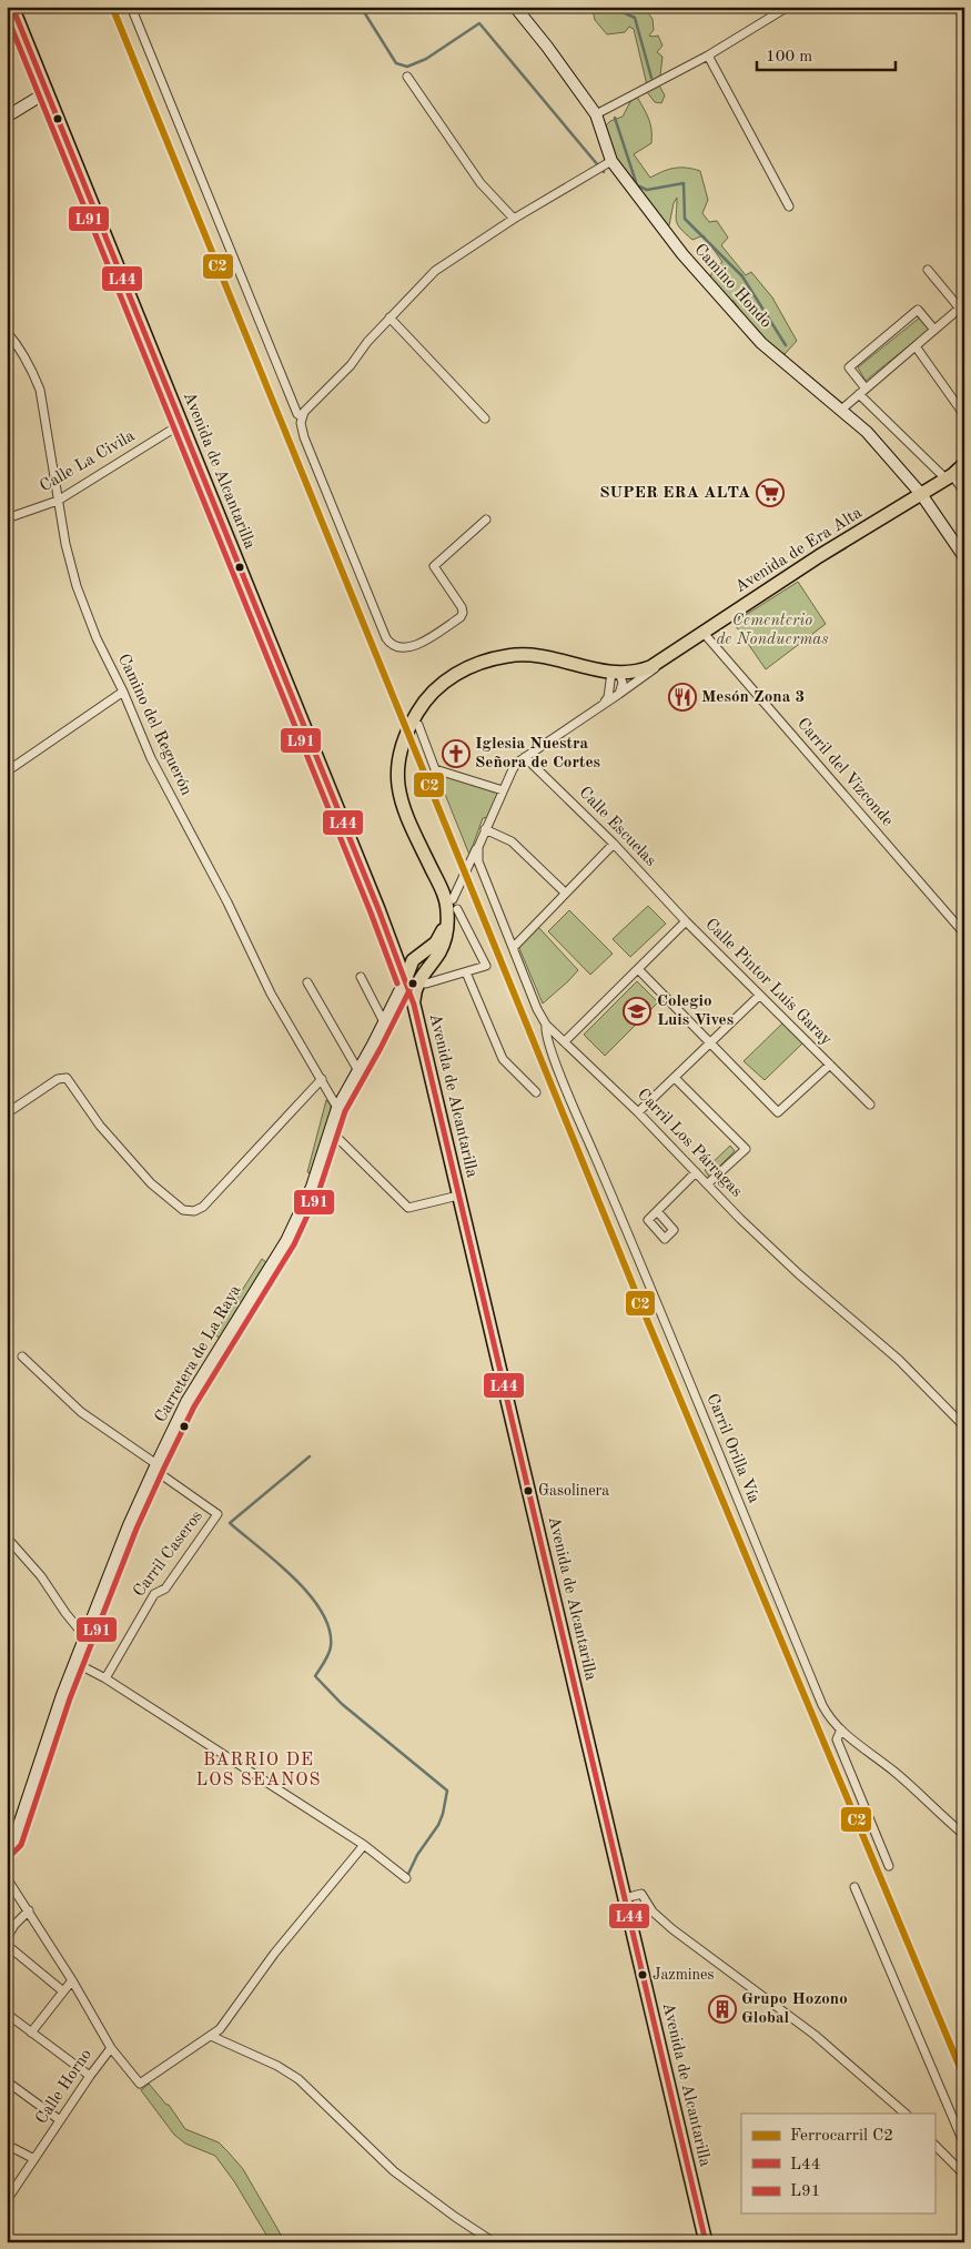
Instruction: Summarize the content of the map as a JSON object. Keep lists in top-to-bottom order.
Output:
{
  "streets": {
    "main road": [
      "Camino Hondo",
      "Avenida de Alcantarilla",
      "Avenida de Era Alta",
      "Carretera de La Raya"
    ],
    "street": [
      "Calle La Civila",
      "Camino del Reguerón",
      "Carril del Vizconde",
      "Calle Escuelas",
      "Calle Pintor Luis Garay",
      "Carril Los Párragas",
      "Carril Orilla Vía",
      "Carril Caseros",
      "Calle Horno"
    ]
  },
  "crossings": [
    ["Camino Hondo", "Avenida de Era Alta"],
    ["Calle La Civila", "Avenida de Alcantarilla"],
    ["Calle La Civila", "Camino del Reguerón"],
    ["Avenida de Alcantarilla", "Avenida de Era Alta"],
    ["Avenida de Alcantarilla", "Carretera de La Raya"],
    ["Avenida de Era Alta", "Carril del Vizconde"],
    ["Avenida de Era Alta", "Carretera de La Raya"],
    ["Camino del Reguerón", "Carretera de La Raya"],
    ["Calle Escuelas", "Calle Pintor Luis Garay"],
    ["Carril Los Párragas", "Carril Orilla Vía"],
    ["Carretera de La Raya", "Carril Caseros"]
  ],
  "districts": ["BARRIO DE LOS SEANOS"],
  "parks": ["Cementerio de Nonduermas"],
  "places": {
    "supermarket": ["SUPER ERA ALTA"],
    "restaurant": ["Mesón Zona 3"],
    "church": ["Iglesia Nuestra Señora de Cortes"],
    "school or university": ["Colegio Luis Vives"],
    "other": ["Gasolinera", "Jazmines"],
    "building": ["Grupo Hozono Global"]
  },
  "lines": ["rail line C2", "transit line L44", "transit line L91"],
  "legend": ["Ferrocarril C2", "L44", "L91"],
  "scale_bar": "100 m"
}
